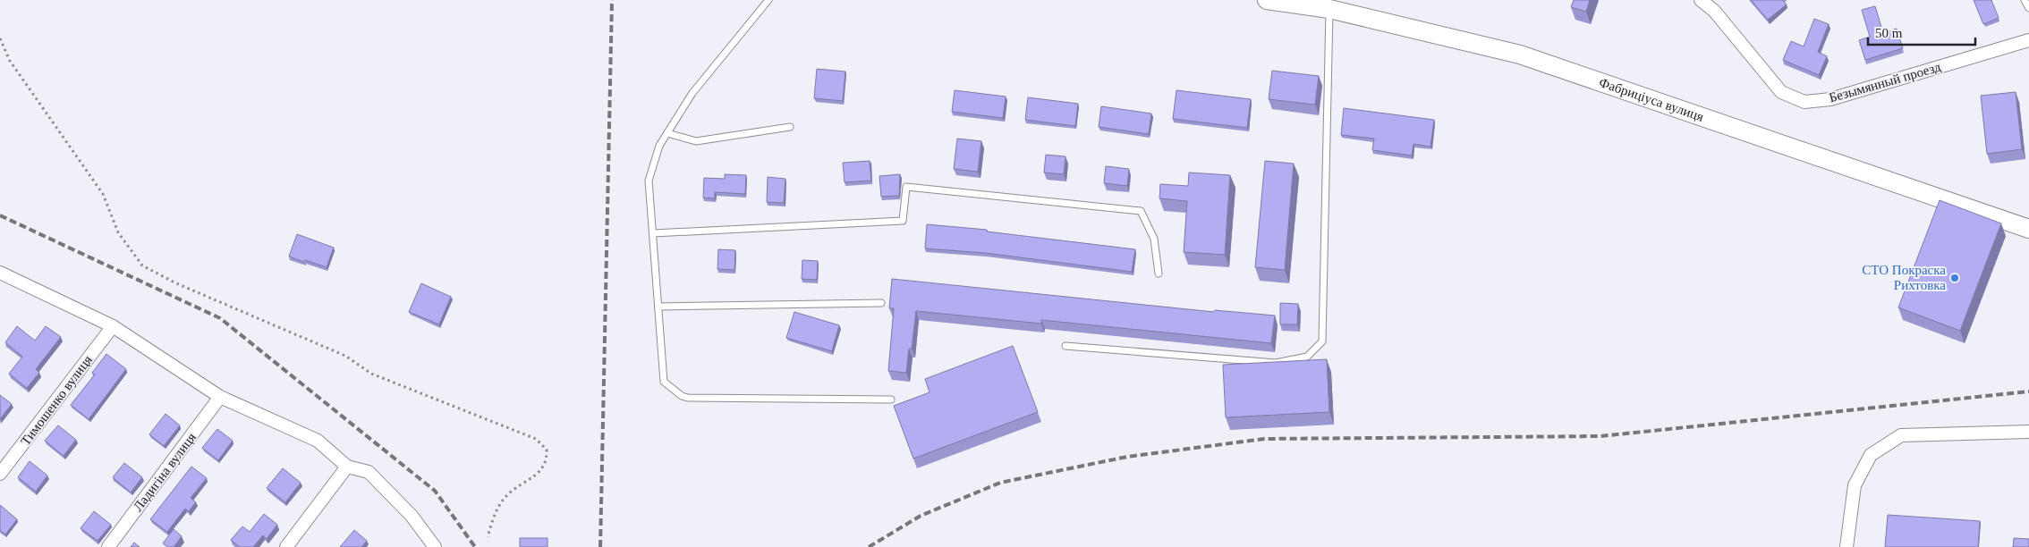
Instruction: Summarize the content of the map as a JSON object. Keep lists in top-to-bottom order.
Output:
{
  "streets": {
    "main road": ["Фабриціуса вулиця"],
    "street": ["Безымянный проезд", "Тимошенко вулиця", "Ладигіна вулиця"]
  },
  "places": ["СТО Покраска Рихтовка"],
  "scale_bar": "50 m"
}
